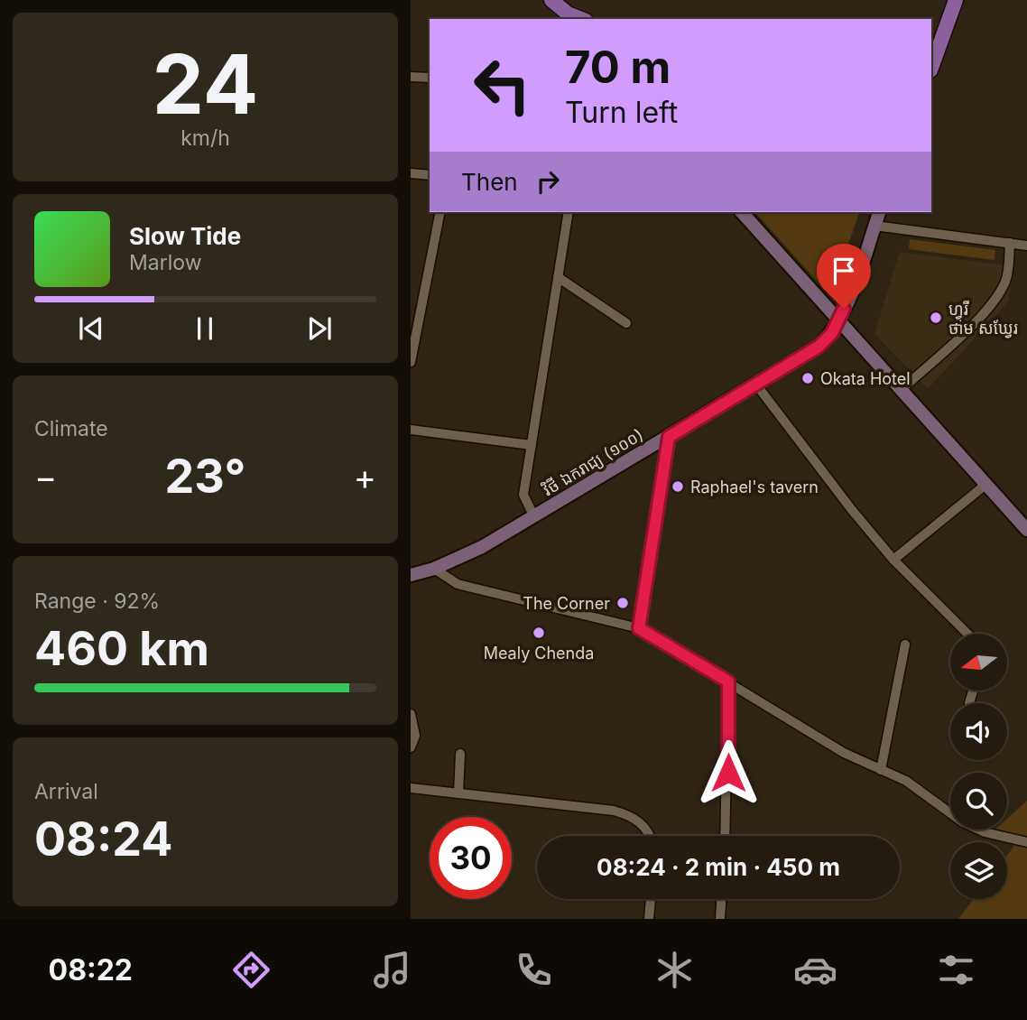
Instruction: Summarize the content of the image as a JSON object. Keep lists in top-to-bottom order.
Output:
{
  "streets": {
    "street": ["វិថី ឯករាជ្យ (១០០)"]
  },
  "places": [
    "ហ្វូរី ថាម សឃ្វែរ",
    "Okata Hotel",
    "Raphael's tavern",
    "The Corner",
    "Mealy Chenda"
  ],
  "north": "left",
  "page": {
    "tile": [
      ["24", "km/h"],
      "Climate",
      ["Range · 92%", "460 km"],
      ["Arrival", "08:24"]
    ],
    "turn": ["70 m", "Turn left"],
    "then": "Then",
    "song": ["Slow Tide", "Marlow"],
    "heat": ["−", "23°", "+"],
    "limit": "30",
    "trip": "08:24 · 2 min · 450 m",
    "tabs": "08:22"
  }
}
